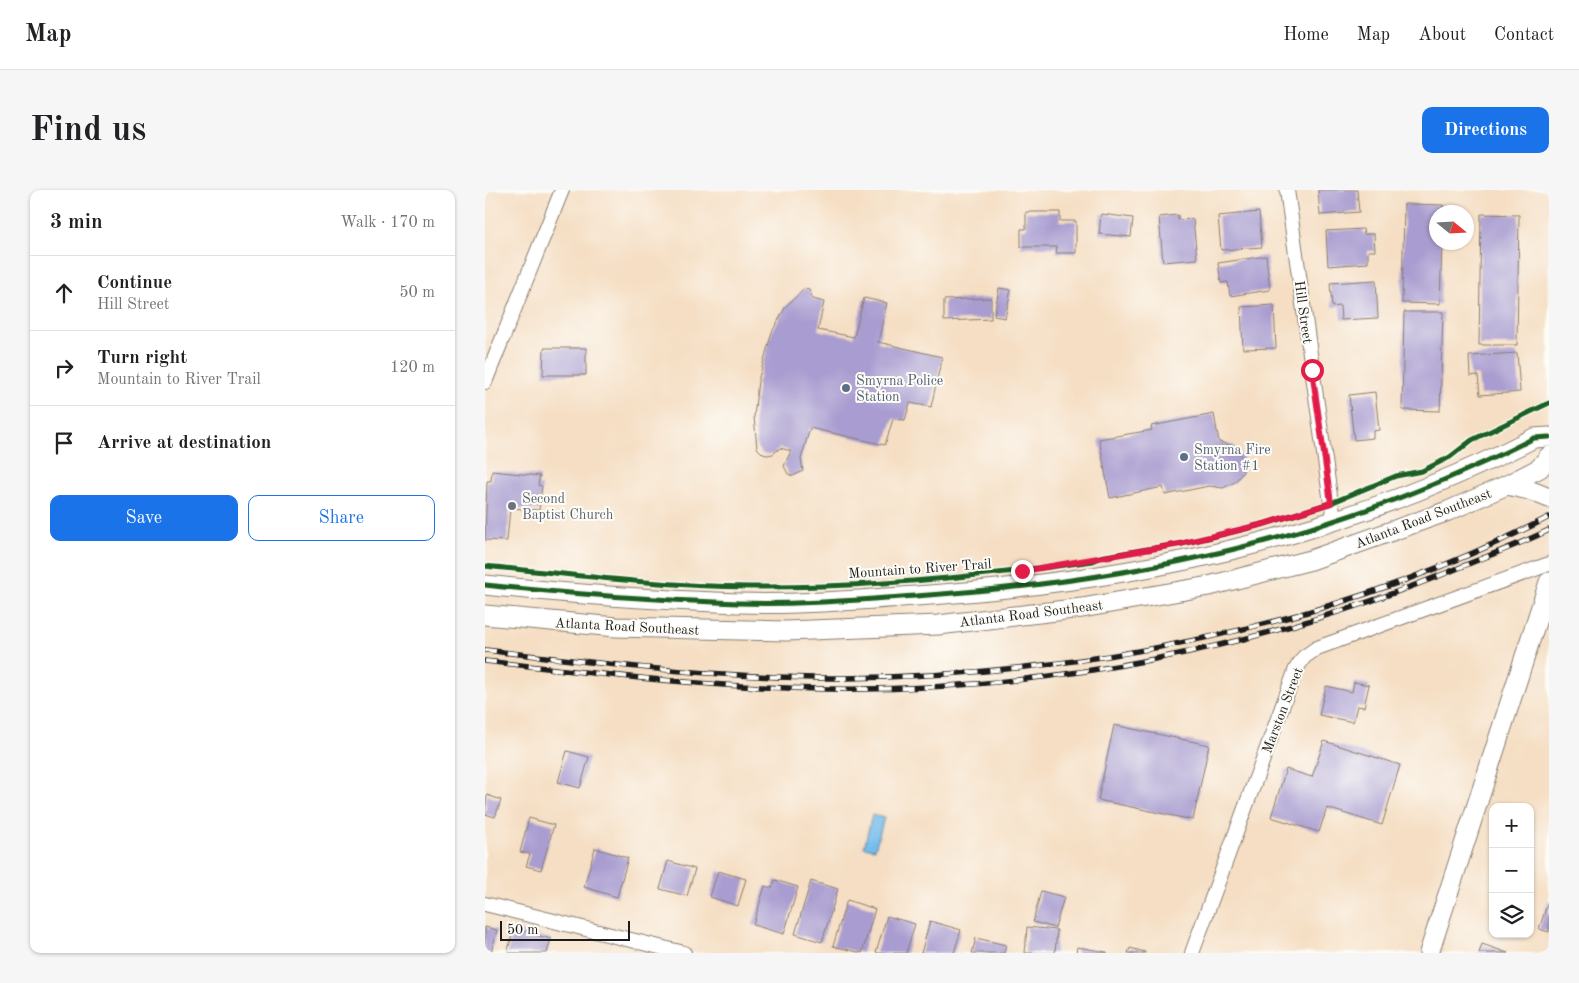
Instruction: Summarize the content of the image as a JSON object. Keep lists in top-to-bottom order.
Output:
{
  "streets": {
    "main road": ["Atlanta Road Southeast"],
    "street": ["Hill Street", "Marston Street"],
    "cycle path": ["Mountain to River Trail"]
  },
  "crossings": [
    ["Hill Street", "Atlanta Road Southeast"]
  ],
  "places": ["Smyrna Police Station", "Smyrna Fire Station #1", "Second Baptist Church"],
  "scale_bar": "50 m",
  "north": "right",
  "page": {
    "header": "Map",
    "nav": [
      "Home",
      "Map",
      "About",
      "Contact"
    ],
    "buttons": [
      "Directions",
      ["Save", "Share"]
    ],
    "title": "Find us",
    "heading": ["3 min", "Walk · 170 m"],
    "list": [
      ["Continue", "Hill Street", "50 m"],
      ["Turn right", "Mountain to River Trail", "120 m"],
      "Arrive at destination"
    ],
    "map_buttons": ["+", "−"],
    "scale": "50 m"
  }
}
